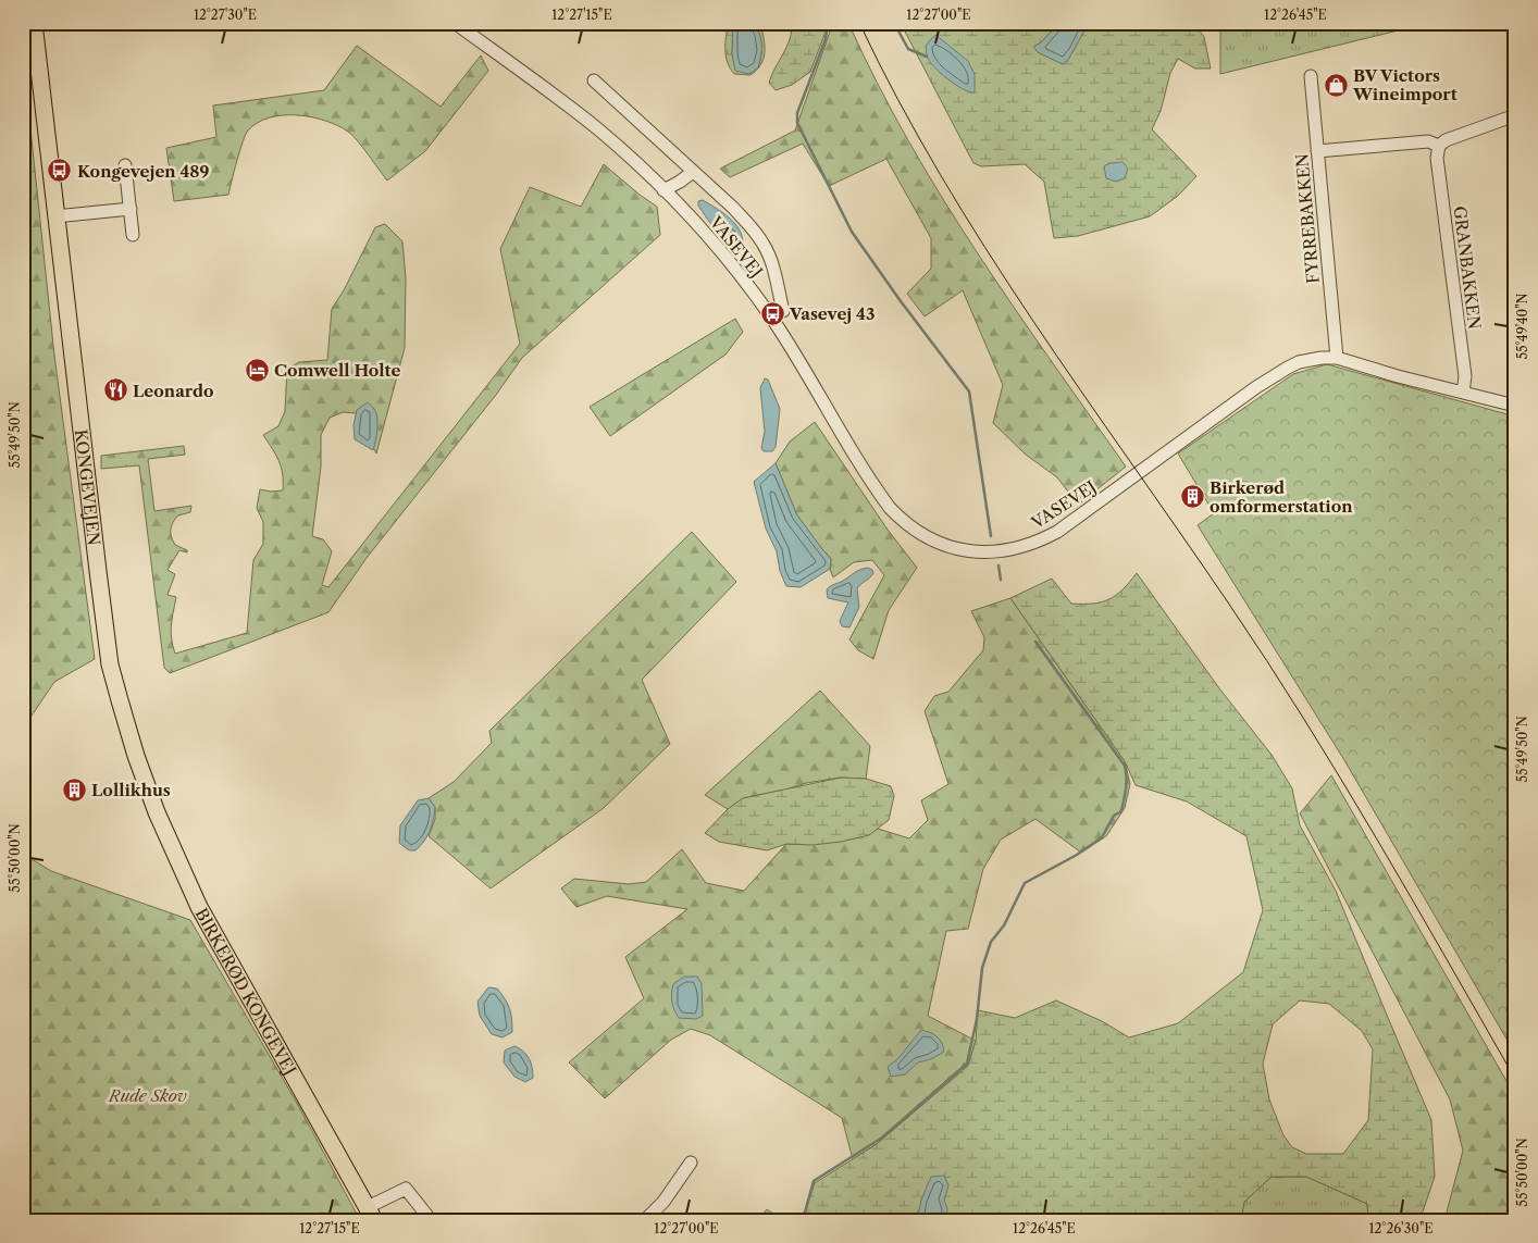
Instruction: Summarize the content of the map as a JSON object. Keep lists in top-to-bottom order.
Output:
{
  "streets": {
    "main road": ["KONGEVEJEN", "BIRKERØD KONGEVEJ"],
    "street": ["FYRREBAKKEN", "VASEVEJ", "GRANBAKKEN"]
  },
  "crossings": [
    ["FYRREBAKKEN", "VASEVEJ"],
    ["VASEVEJ", "GRANBAKKEN"],
    ["KONGEVEJEN", "BIRKERØD KONGEVEJ"]
  ],
  "parks": ["Rude Skov"],
  "places": {
    "shop": ["BV Victors Wineimport"],
    "bus stop": ["Kongevejen 489", "Vasevej 43"],
    "hotel": ["Comwell Holte"],
    "restaurant": ["Leonardo"],
    "building": ["Birkerød omformerstation", "Lollikhus"]
  },
  "coordinates": [
    "12°27'30\"E",
    "12°27'15\"E",
    "12°27'00\"E",
    "12°26'45\"E",
    "55°49'40\"N",
    "55°49'50\"N",
    "55°50'00\"N",
    "12°26'30\"E"
  ]
}
